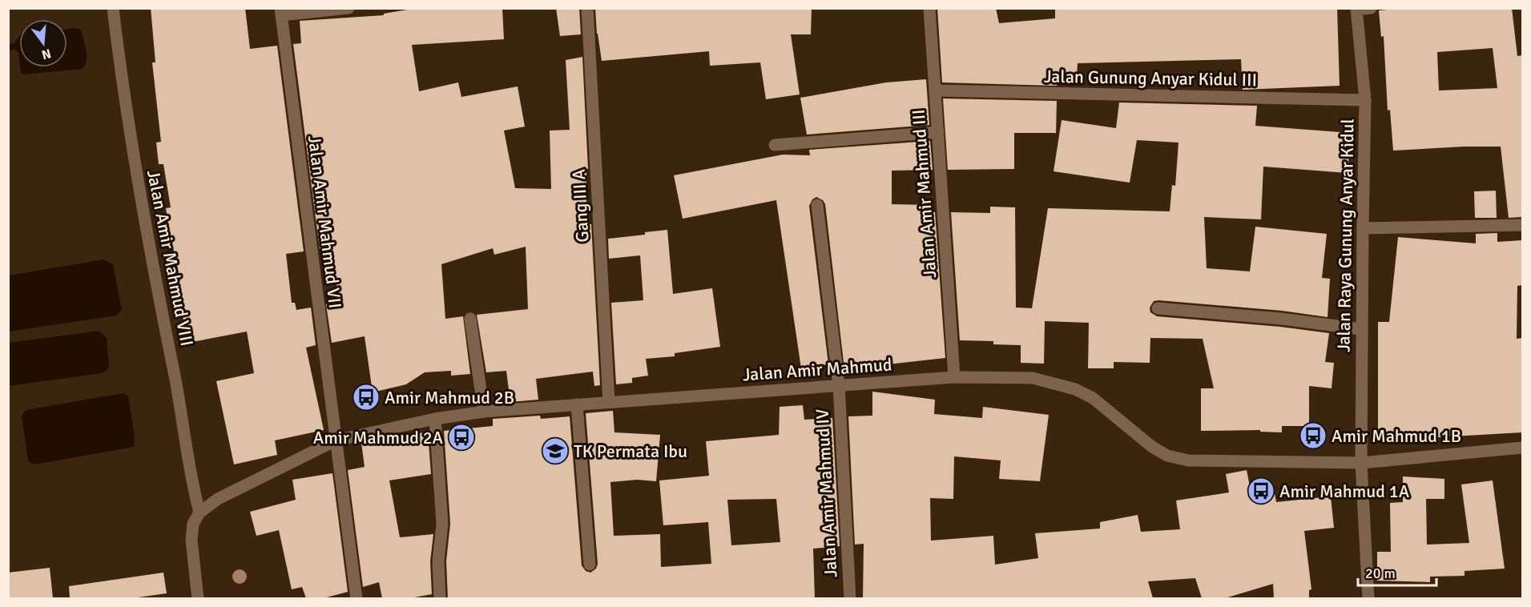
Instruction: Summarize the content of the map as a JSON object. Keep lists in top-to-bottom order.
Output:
{
  "streets": {
    "street": [
      "Jalan Gunung Anyar Kidul III",
      "Jalan Amir Mahmud III",
      "Gang III A",
      "Jalan Amir Mahmud VII",
      "Jalan Raya Gunung Anyar Kidul",
      "Jalan Amir Mahmud VIII",
      "Jalan Amir Mahmud",
      "Jalan Amir Mahmud IV"
    ]
  },
  "crossings": [
    ["Jalan Gunung Anyar Kidul III", "Jalan Amir Mahmud III"],
    ["Jalan Gunung Anyar Kidul III", "Jalan Raya Gunung Anyar Kidul"],
    ["Jalan Amir Mahmud III", "Jalan Amir Mahmud"],
    ["Gang III A", "Jalan Amir Mahmud"],
    ["Jalan Amir Mahmud VII", "Jalan Amir Mahmud"],
    ["Jalan Raya Gunung Anyar Kidul", "Jalan Amir Mahmud"],
    ["Jalan Amir Mahmud VIII", "Jalan Amir Mahmud"],
    ["Jalan Amir Mahmud", "Jalan Amir Mahmud IV"]
  ],
  "places": {
    "bus stop": [
      "Amir Mahmud 2B",
      "Amir Mahmud 1B",
      "Amir Mahmud 2A",
      "Amir Mahmud 1A"
    ],
    "school or university": ["TK Permata Ibu"]
  },
  "scale_bar": "20 m",
  "north": "bottom"
}
